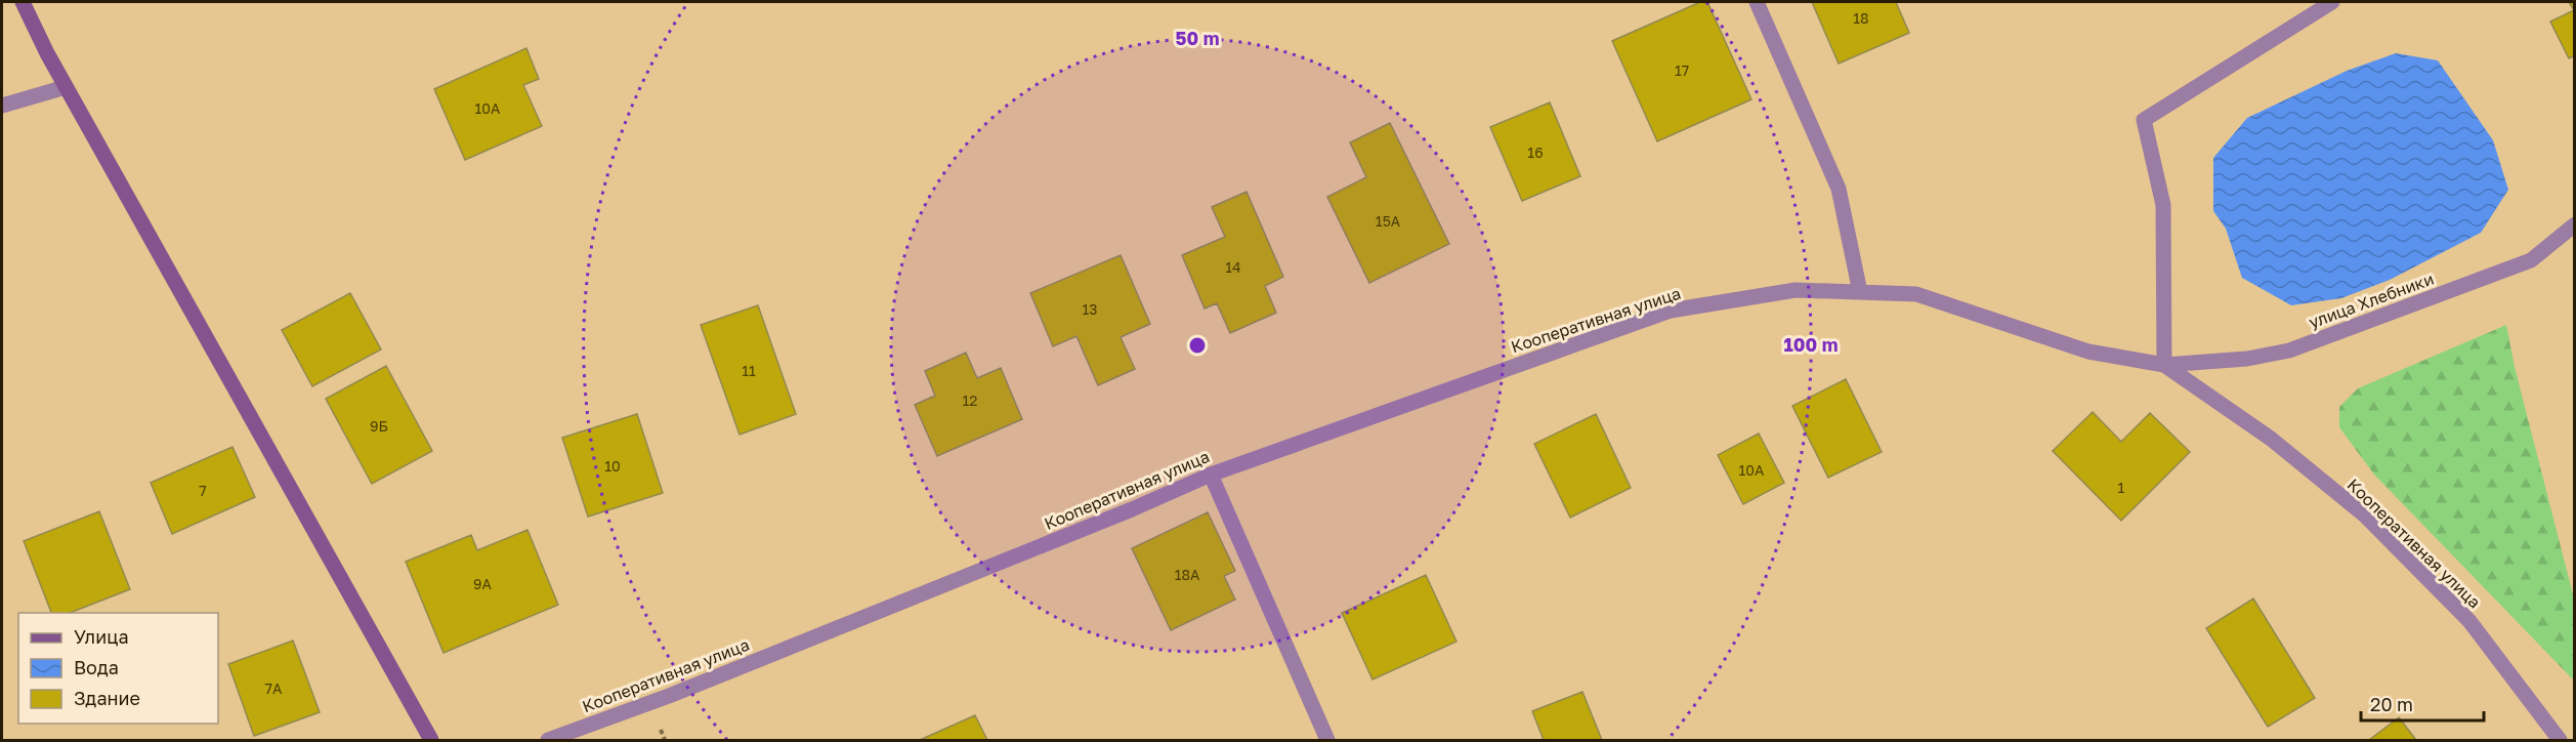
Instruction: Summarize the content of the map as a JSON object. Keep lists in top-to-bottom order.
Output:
{
  "streets": {
    "street": ["улица Хлебники", "Кооперативная улица"]
  },
  "crossings": [
    ["улица Хлебники", "Кооперативная улица"]
  ],
  "house_numbers": [
    "18",
    "17",
    "10А",
    "16",
    "15А",
    "14",
    "13",
    "11",
    "12",
    "9Б",
    "10",
    "10А",
    "1",
    "7",
    "18А",
    "9А",
    "7А"
  ],
  "legend": ["Улица", "Вода", "Здание"],
  "scale_bar": "20 m",
  "rings": ["50 m", "100 m"]
}
